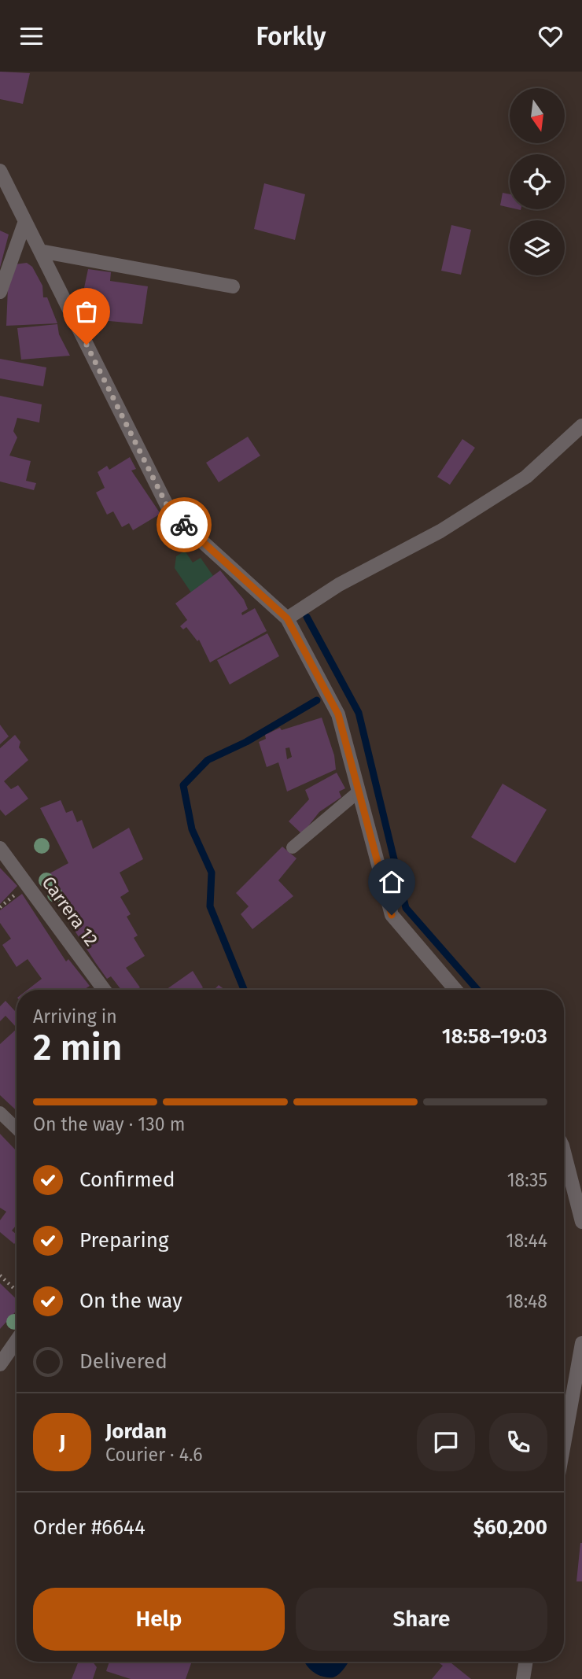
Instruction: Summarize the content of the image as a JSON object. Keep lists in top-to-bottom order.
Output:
{
  "streets": {
    "street": ["Carrera 12"]
  },
  "north": "bottom",
  "page": {
    "header": "Forkly",
    "heading": ["2 min", "Arriving in", "18:58–19:03"],
    "panel": [
      "Jordan",
      "Courier · 4.6",
      "Order #6644",
      "$60,200"
    ],
    "bar": "On the way · 130 m",
    "list": [
      ["Confirmed", "18:35"],
      ["Preparing", "18:44"],
      ["On the way", "18:48"],
      "Delivered"
    ],
    "round": "J",
    "buttons": ["Help", "Share"]
  }
}
